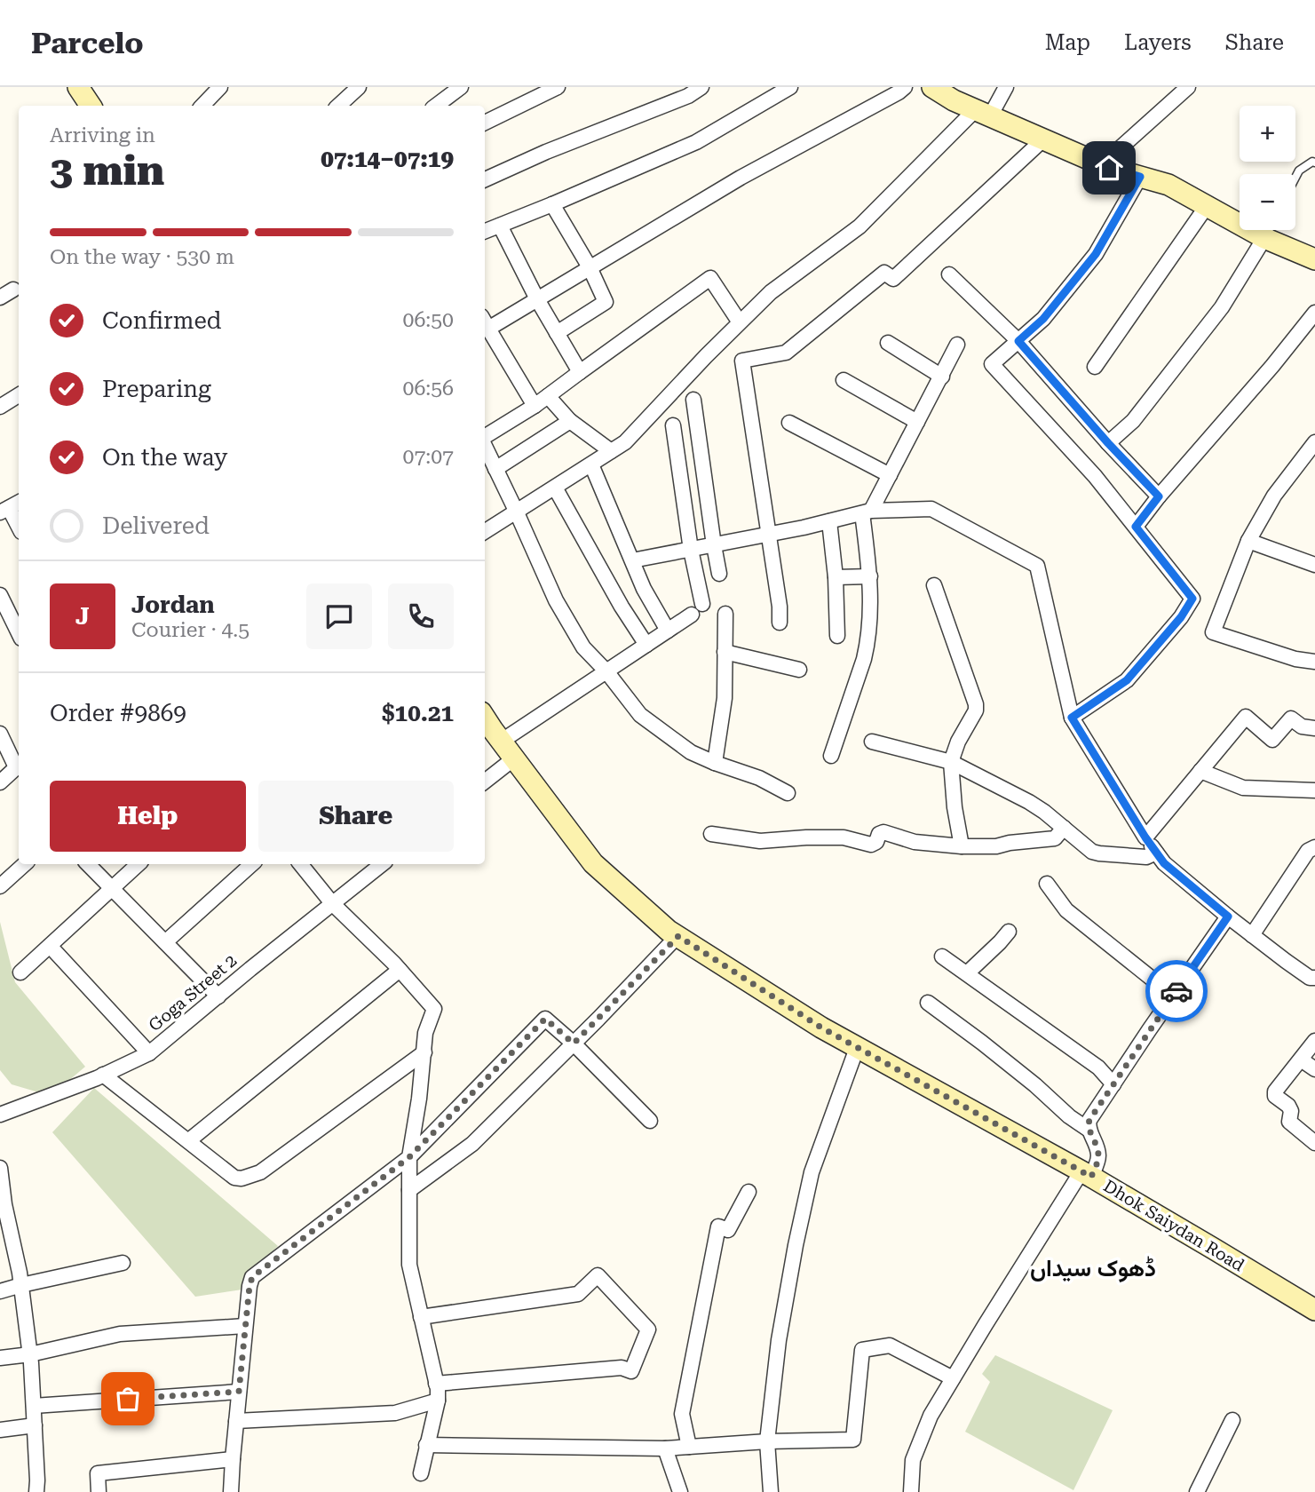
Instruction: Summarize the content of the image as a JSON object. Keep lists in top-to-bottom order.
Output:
{
  "streets": {
    "main road": ["Dhok Saiydan Road"],
    "street": ["Goga Street 2"]
  },
  "districts": ["ڈھوک سیداں"],
  "page": {
    "header": "Parcelo",
    "nav": ["Map", "Layers", "Share"],
    "map_buttons": ["+", "−"],
    "heading": ["3 min", "Arriving in", "07:14–07:19"],
    "panel": [
      "Jordan",
      "Courier · 4.5",
      "Order #9869",
      "$10.21"
    ],
    "bar": "On the way · 530 m",
    "list": [
      ["Confirmed", "06:50"],
      ["Preparing", "06:56"],
      ["On the way", "07:07"],
      "Delivered"
    ],
    "round": "J",
    "buttons": ["Help", "Share"]
  }
}
